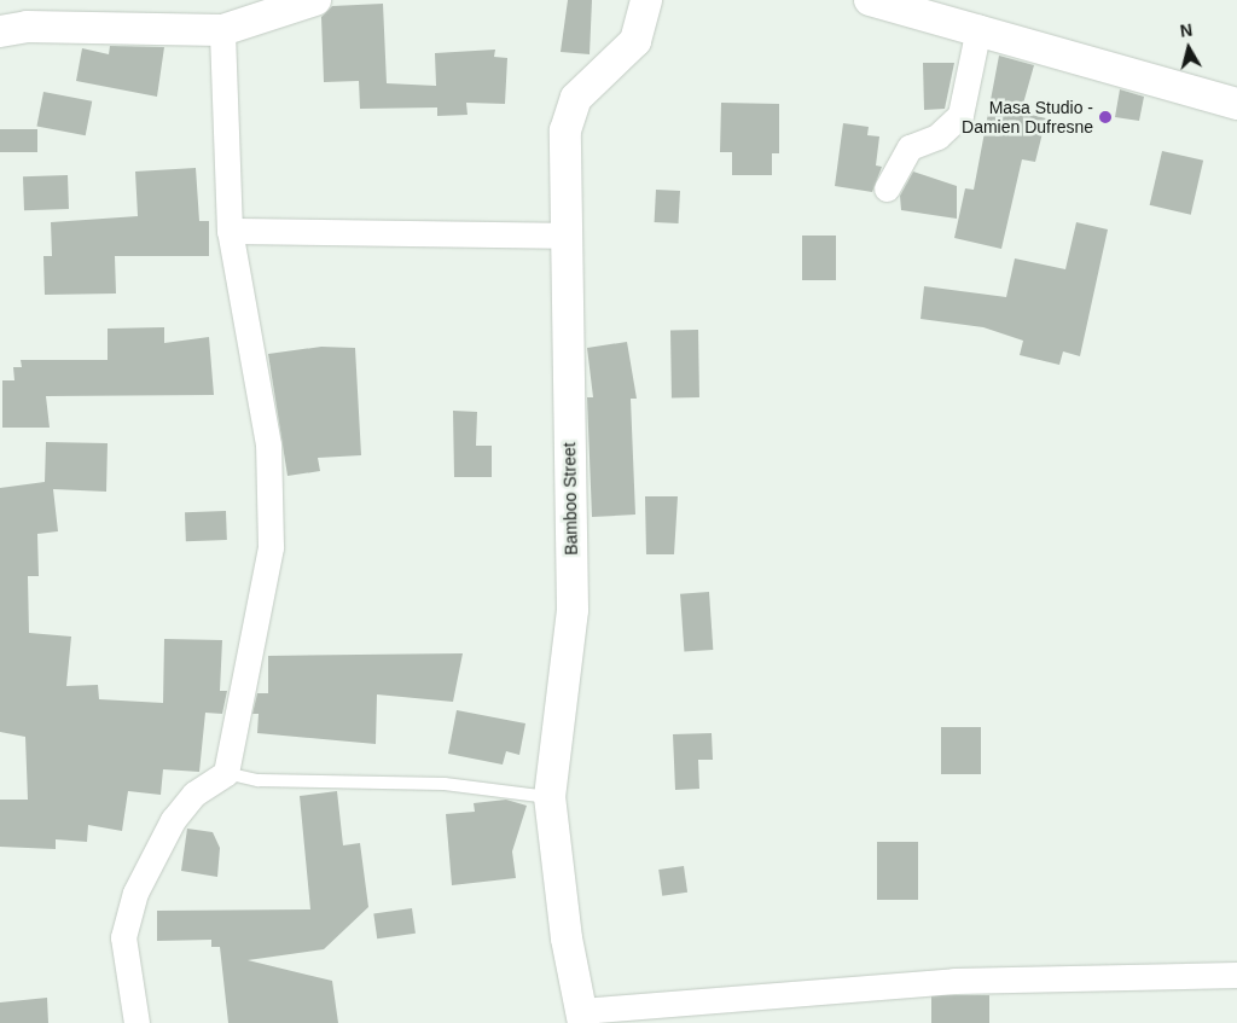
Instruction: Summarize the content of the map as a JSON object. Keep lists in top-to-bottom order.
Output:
{
  "streets": {
    "street": ["Bamboo Street"]
  },
  "places": ["Masa Studio - Damien Dufresne"],
  "north": "top"
}
